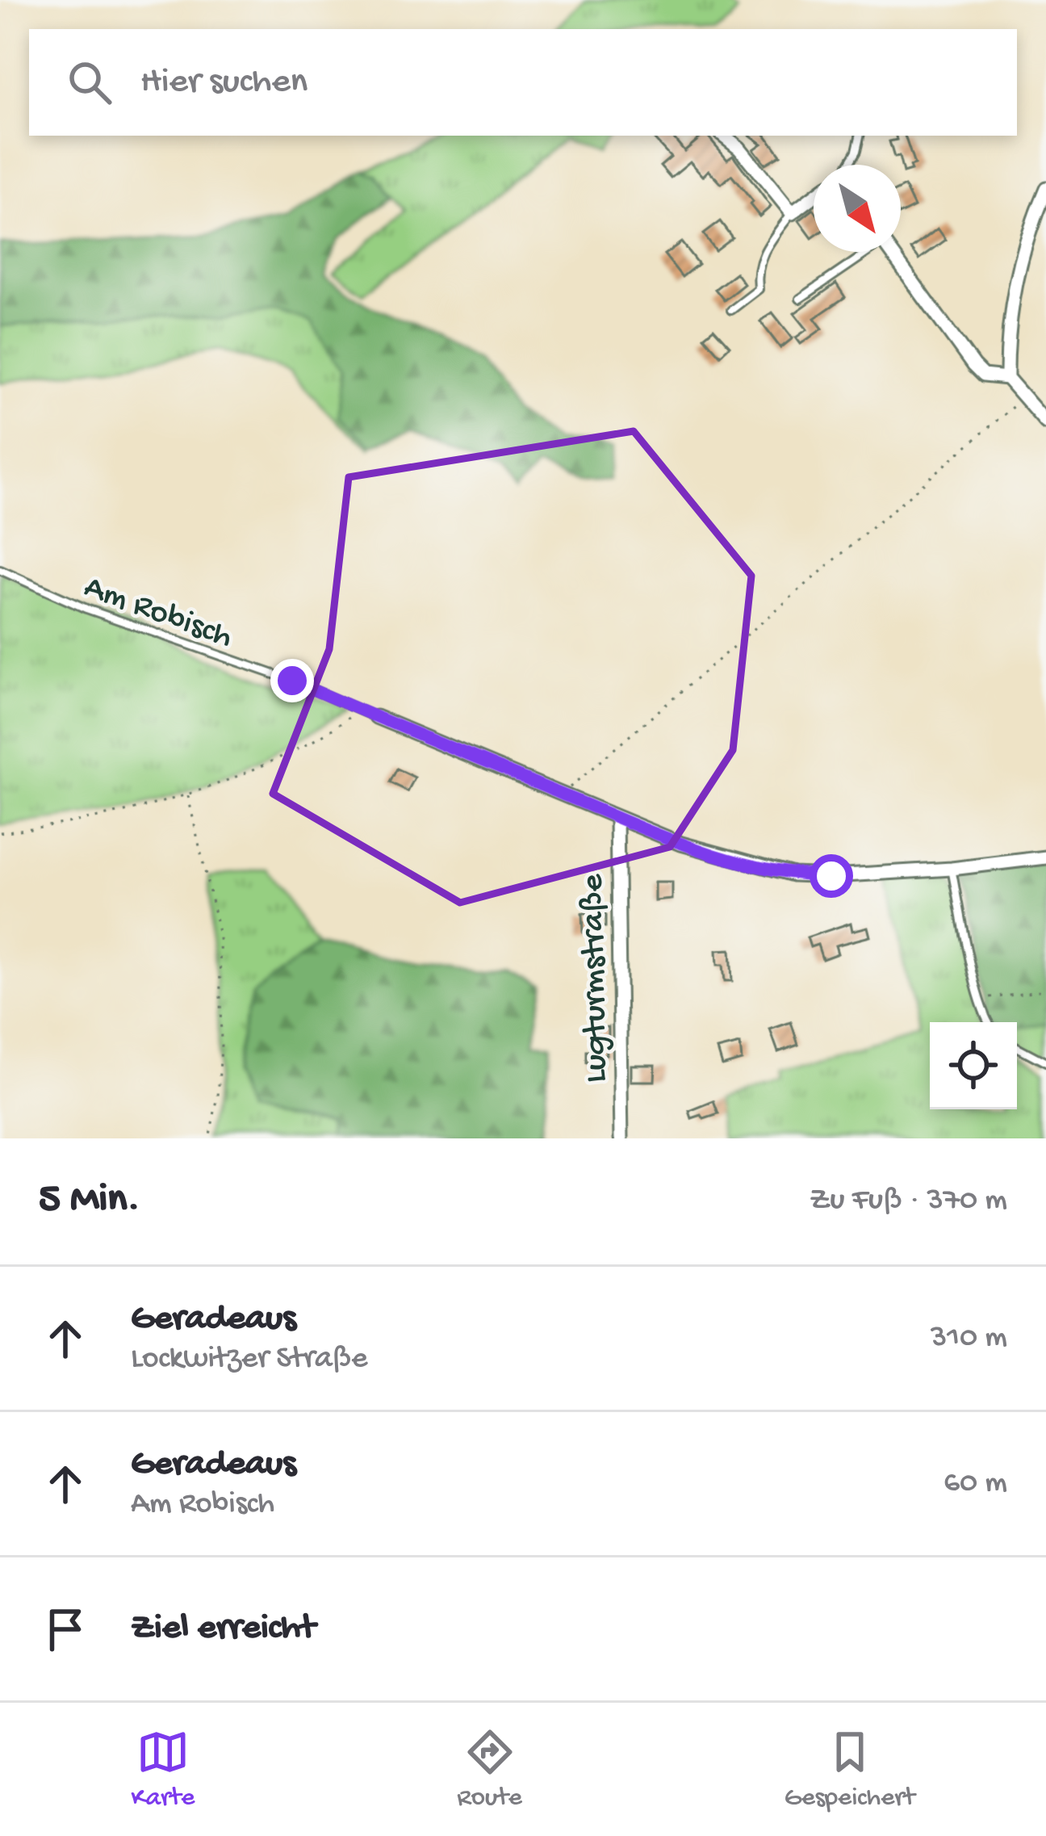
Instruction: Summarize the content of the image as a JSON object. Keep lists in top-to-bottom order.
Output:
{
  "streets": {
    "street": ["Lugturmstraße"],
    "lane": ["Am Robisch"]
  },
  "north": "bottom right",
  "page": {
    "search": "Hier suchen",
    "heading": ["5 Min.", "Zu Fuß · 370 m"],
    "list": [
      ["Geradeaus", "Lockwitzer Straße", "310 m"],
      ["Geradeaus", "Am Robisch", "60 m"],
      "Ziel erreicht"
    ],
    "nav": ["Karte", "Route", "Gespeichert"]
  }
}
